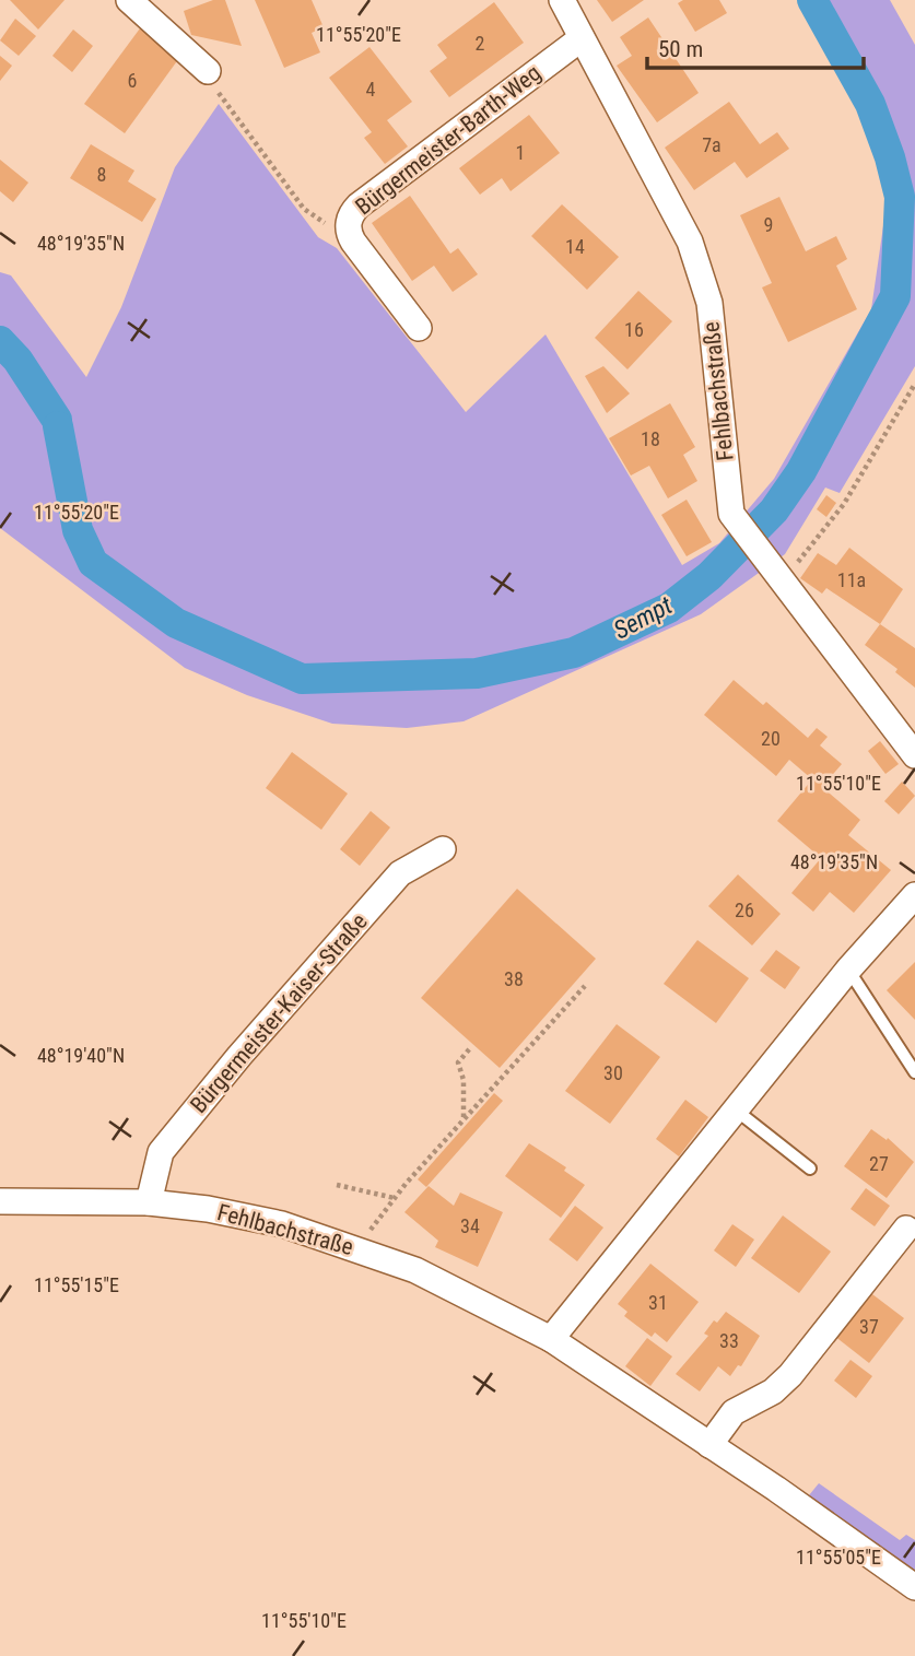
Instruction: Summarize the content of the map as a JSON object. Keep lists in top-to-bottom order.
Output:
{
  "streets": {
    "street": ["Bürgermeister-Barth-Weg", "Fehlbachstraße", "Bürgermeister-Kaiser-Straße"]
  },
  "crossings": [
    ["Bürgermeister-Barth-Weg", "Fehlbachstraße"],
    ["Fehlbachstraße", "Bürgermeister-Kaiser-Straße"]
  ],
  "water": ["Sempt"],
  "house_numbers": [
    "2",
    "6",
    "4",
    "7a",
    "1",
    "8",
    "9",
    "14",
    "16",
    "18",
    "11a",
    "20",
    "26",
    "38",
    "30",
    "27",
    "34",
    "31",
    "37",
    "33"
  ],
  "scale_bar": "50 m",
  "coordinates": [
    "11°55'20\"E",
    "48°19'35\"N",
    "11°55'10\"E",
    "48°19'40\"N",
    "11°55'15\"E",
    "11°55'05\"E"
  ]
}
